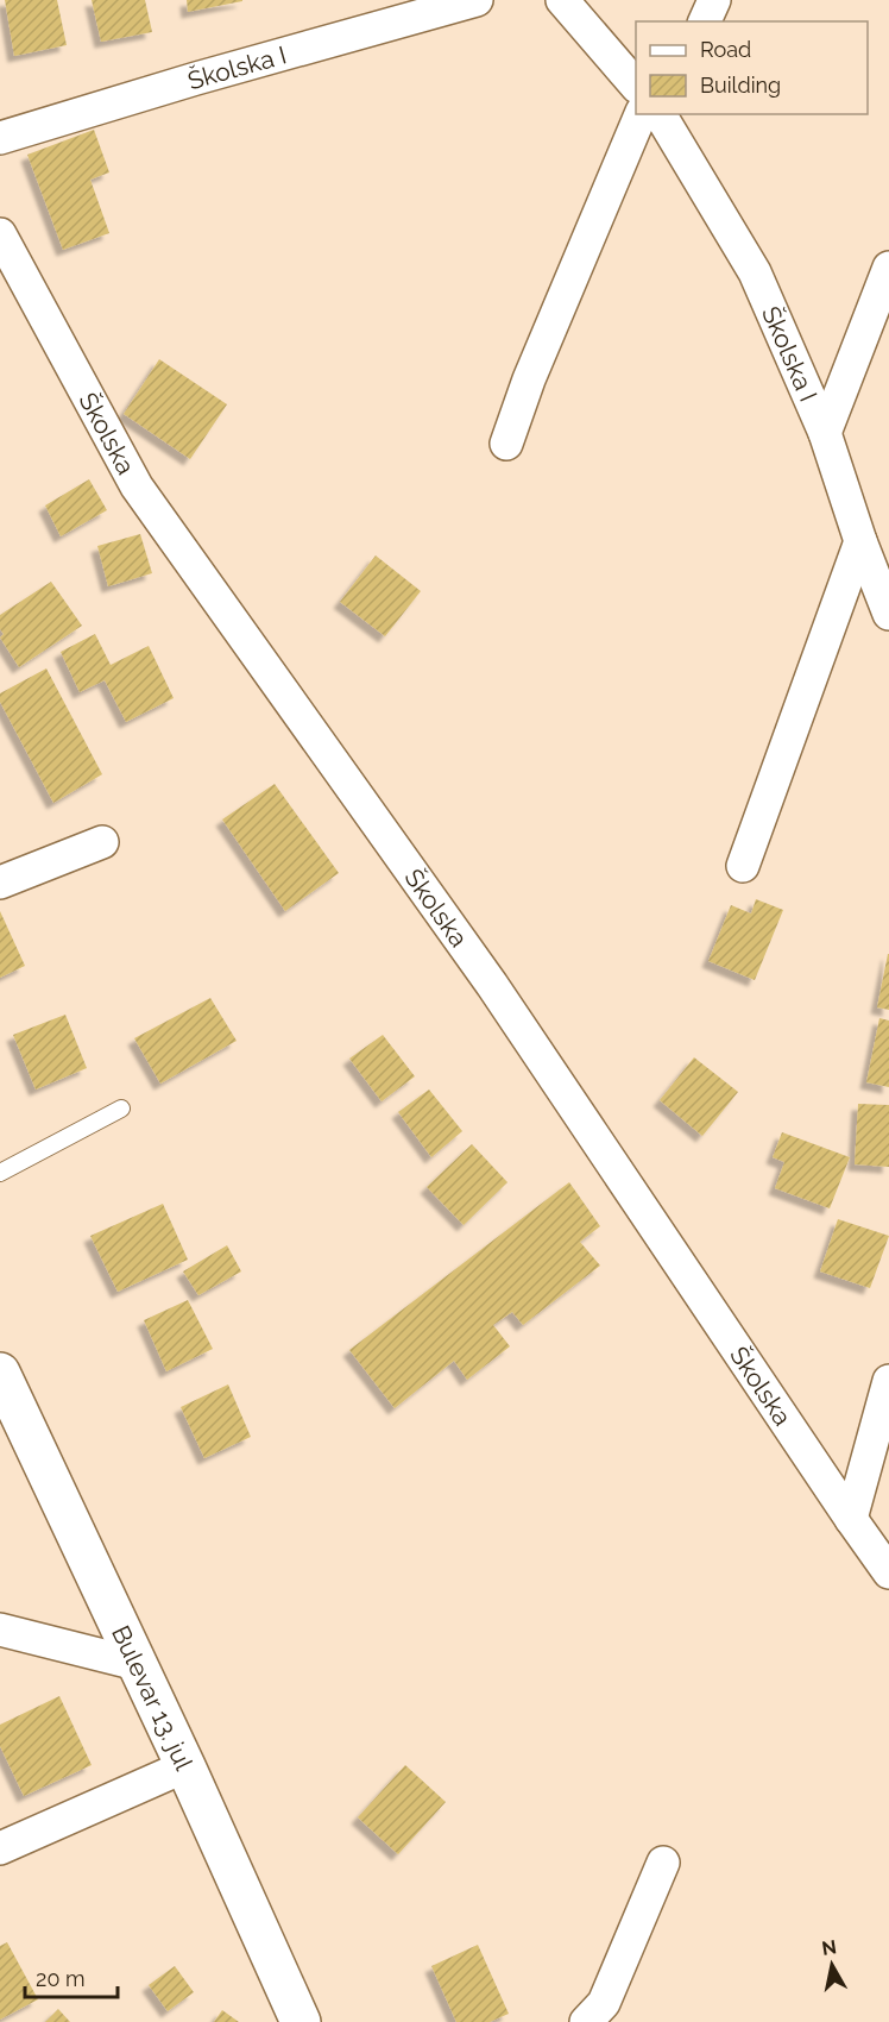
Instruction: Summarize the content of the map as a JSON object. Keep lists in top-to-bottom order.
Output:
{
  "streets": {
    "street": ["Školska I", "Školska", "Bulevar 13. jul"]
  },
  "legend": ["Road", "Building"],
  "scale_bar": "20 m",
  "north": "top"
}
